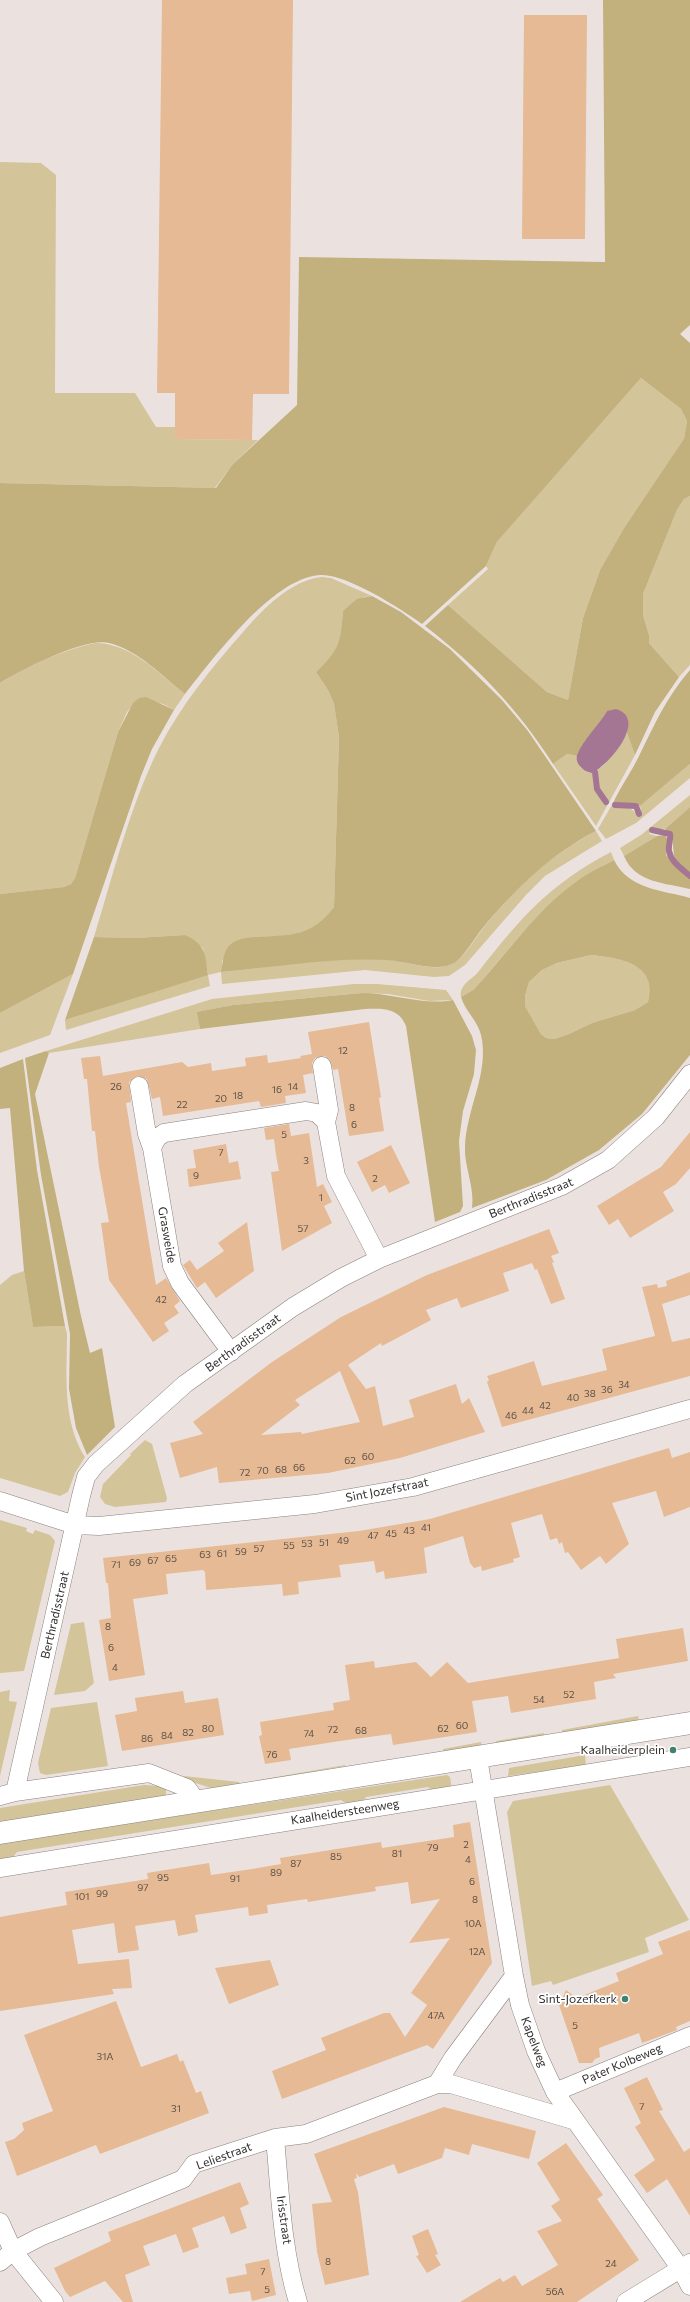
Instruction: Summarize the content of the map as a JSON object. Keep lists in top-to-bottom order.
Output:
{
  "streets": {
    "street": [
      "Berthradisstraat",
      "Grasweide",
      "Sint Jozefstraat",
      "Kaalheidersteenweg",
      "Kapelweg",
      "Pater Kolbeweg",
      "Leliestraat",
      "Irisstraat"
    ]
  },
  "crossings": [
    ["Berthradisstraat", "Grasweide"],
    ["Berthradisstraat", "Sint Jozefstraat"],
    ["Kaalheidersteenweg", "Kapelweg"],
    ["Kapelweg", "Pater Kolbeweg"],
    ["Kapelweg", "Leliestraat"],
    ["Leliestraat", "Irisstraat"]
  ],
  "places": ["Kaalheiderplein", "Sint-Jozefkerk"],
  "house_numbers": [
    "12",
    "26",
    "14",
    "16",
    "18",
    "20",
    "22",
    "8",
    "6",
    "5",
    "7",
    "3",
    "9",
    "2",
    "1",
    "57",
    "42",
    "34",
    "36",
    "38",
    "40",
    "42",
    "44",
    "46",
    "60",
    "62",
    "66",
    "68",
    "70",
    "72",
    "41",
    "43",
    "45",
    "47",
    "49",
    "51",
    "53",
    "55",
    "57",
    "59",
    "61",
    "63",
    "65",
    "67",
    "69",
    "71",
    "8",
    "6",
    "4",
    "52",
    "54",
    "60",
    "80",
    "62",
    "72",
    "68",
    "82",
    "74",
    "84",
    "86",
    "76",
    "2",
    "79",
    "81",
    "85",
    "4",
    "87",
    "89",
    "95",
    "91",
    "6",
    "97",
    "99",
    "101",
    "8",
    "10A",
    "12A",
    "47A",
    "5",
    "31A",
    "7",
    "31",
    "8",
    "24",
    "7",
    "5",
    "56A"
  ]
}
